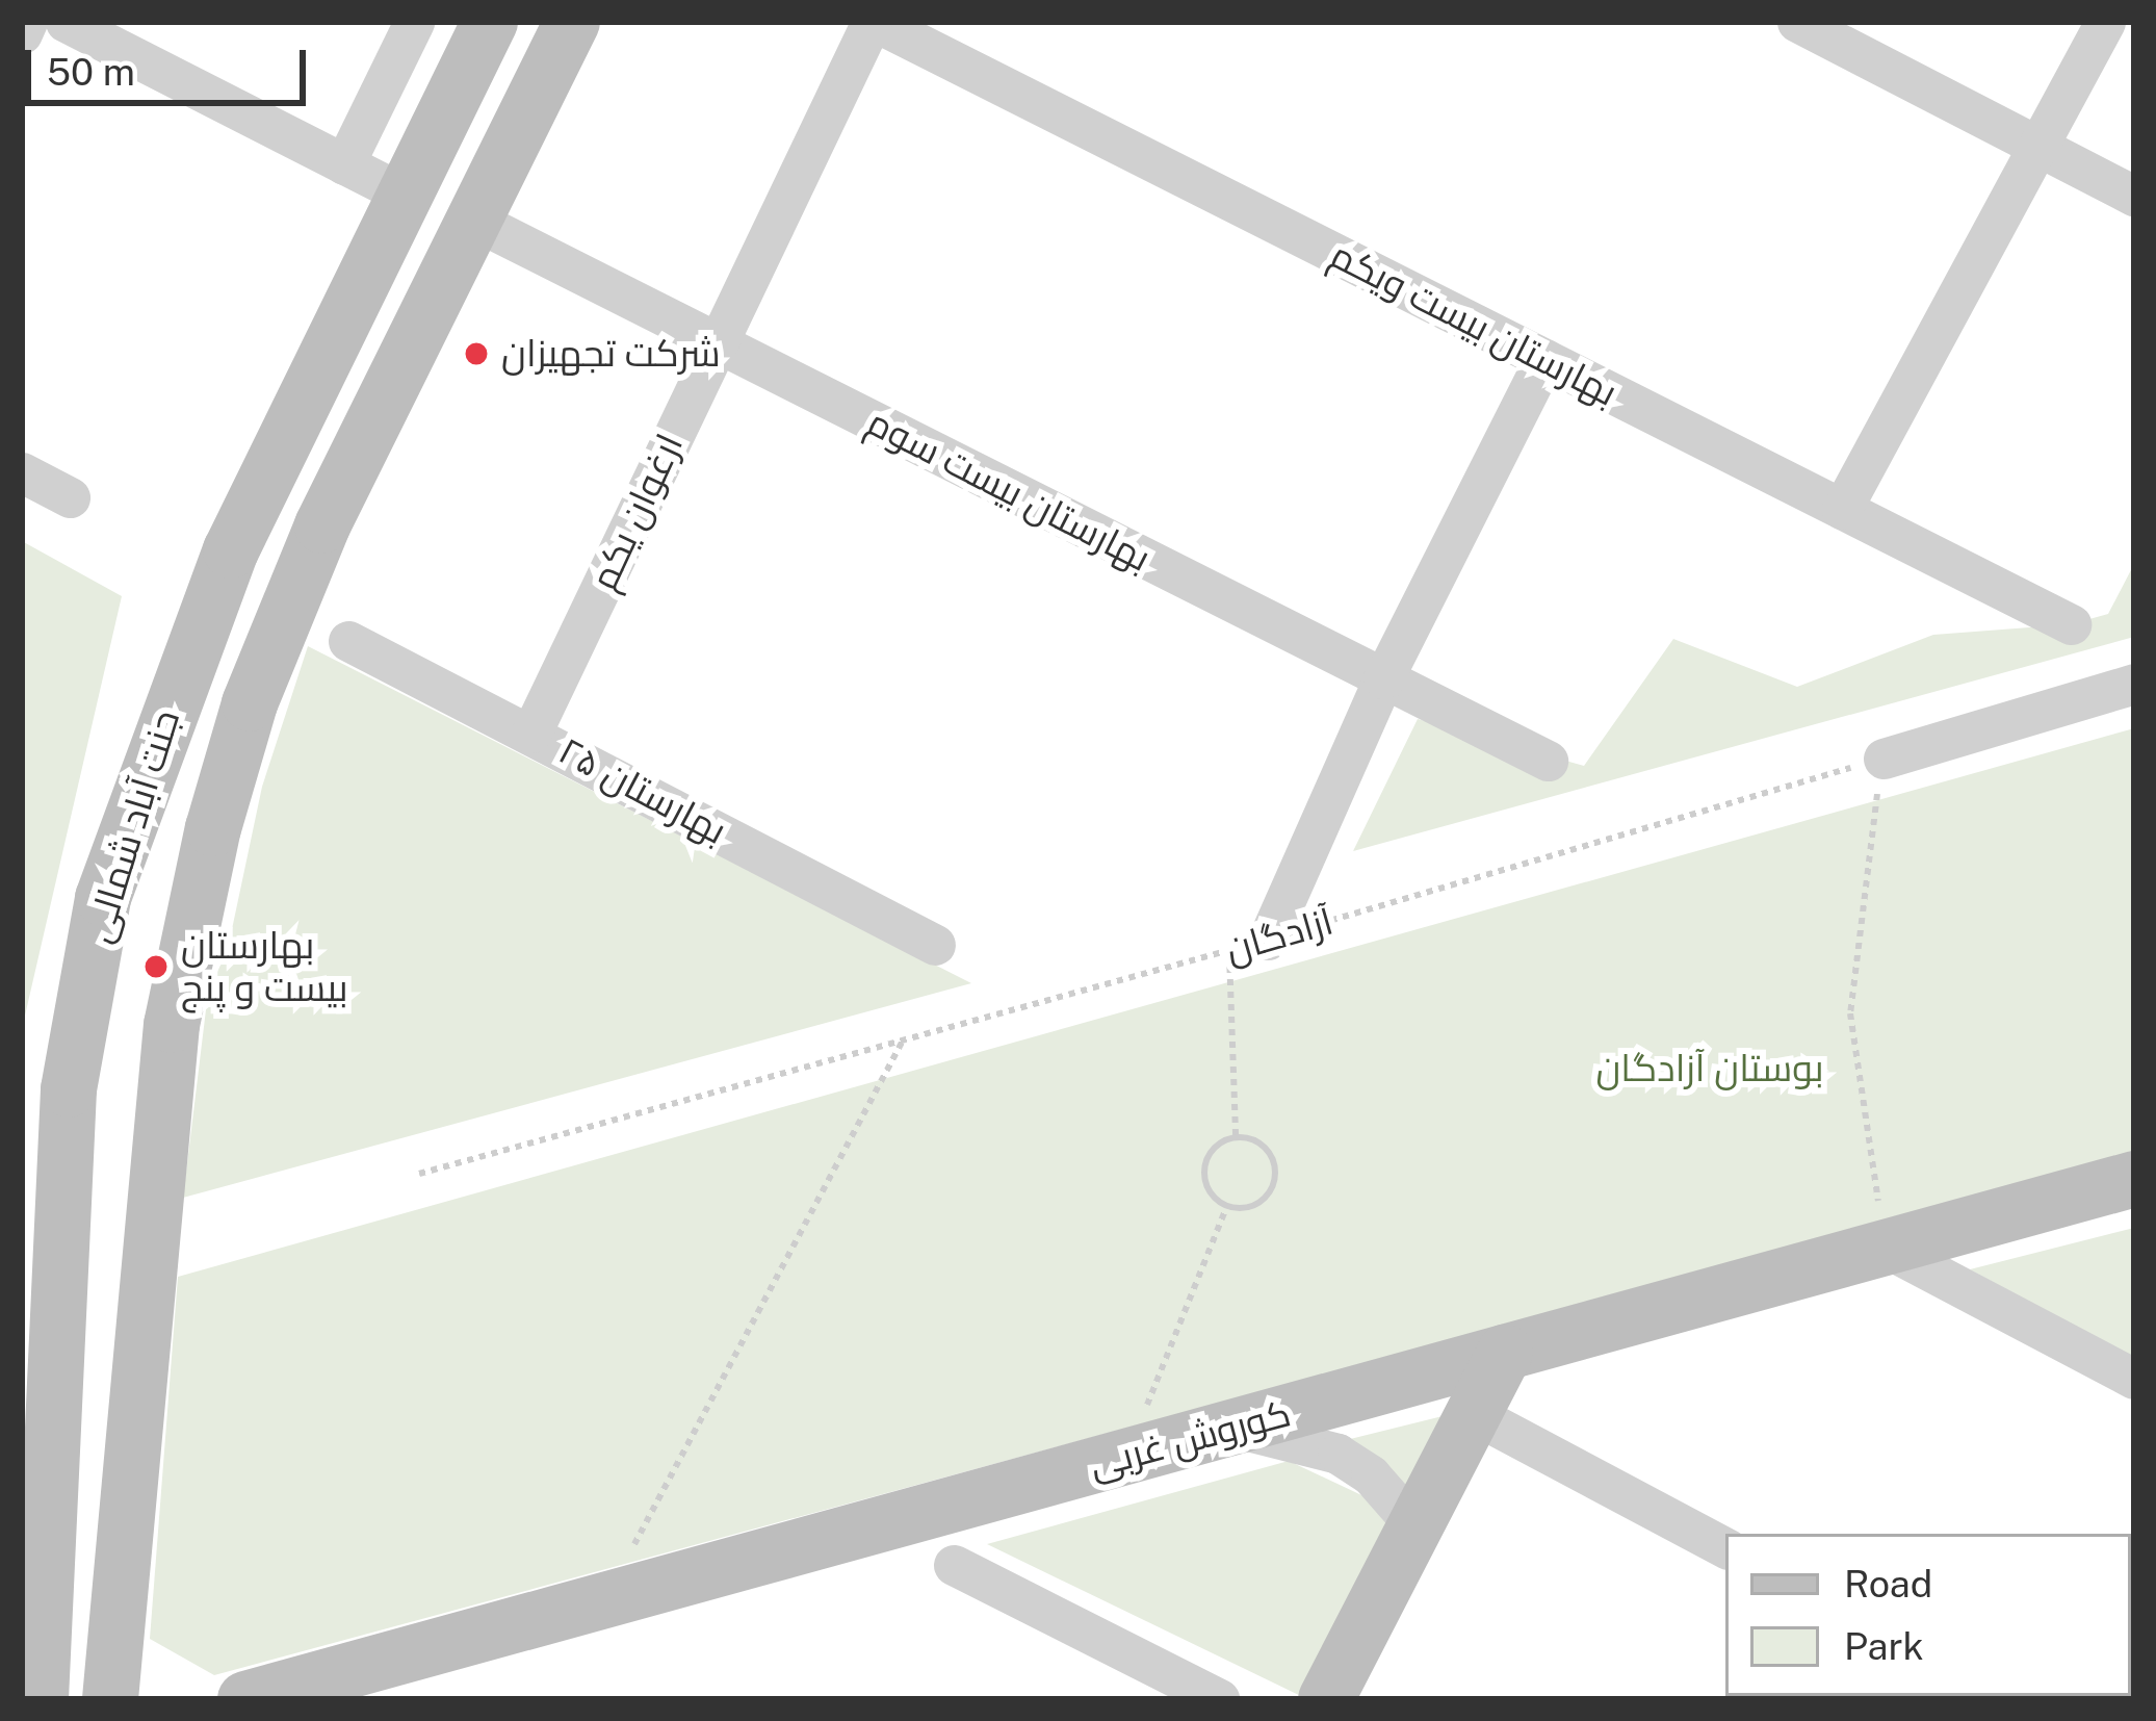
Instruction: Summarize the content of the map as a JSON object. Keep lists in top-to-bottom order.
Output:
{
  "streets": {
    "main road": ["جنت آباد شمالی", "کوروش غربی"],
    "street": [
      "بهارستان بیست ویکم",
      "بهارستان بیست سوم",
      "ارغوان یکم",
      "بهارستان ۲۵"
    ],
    "path": ["آزادگان"]
  },
  "crossings": [
    ["بهارستان بیست ویکم", "ارغوان یکم"],
    ["بهارستان بیست سوم", "ارغوان یکم"],
    ["بهارستان بیست سوم", "جنت آباد شمالی"],
    ["ارغوان یکم", "بهارستان ۲۵"]
  ],
  "parks": ["بوستان آزادگان"],
  "places": ["شرکت تجهیزان", "بهارستان بیست و پنج"],
  "legend": ["Road", "Park"],
  "scale_bar": "50 m"
}
